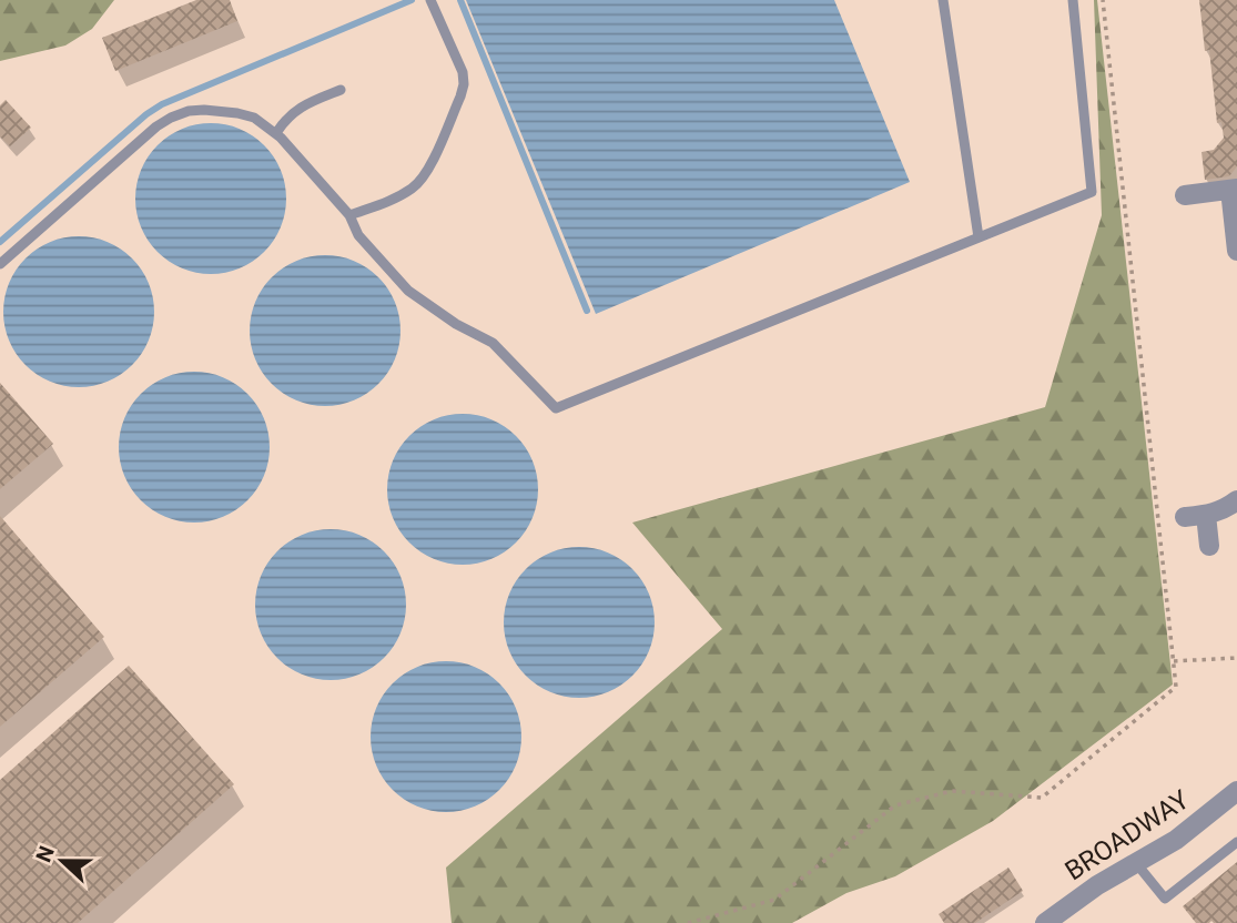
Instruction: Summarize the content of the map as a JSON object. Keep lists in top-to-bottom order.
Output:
{
  "streets": {
    "street": ["BROADWAY"]
  },
  "north": "left"
}
